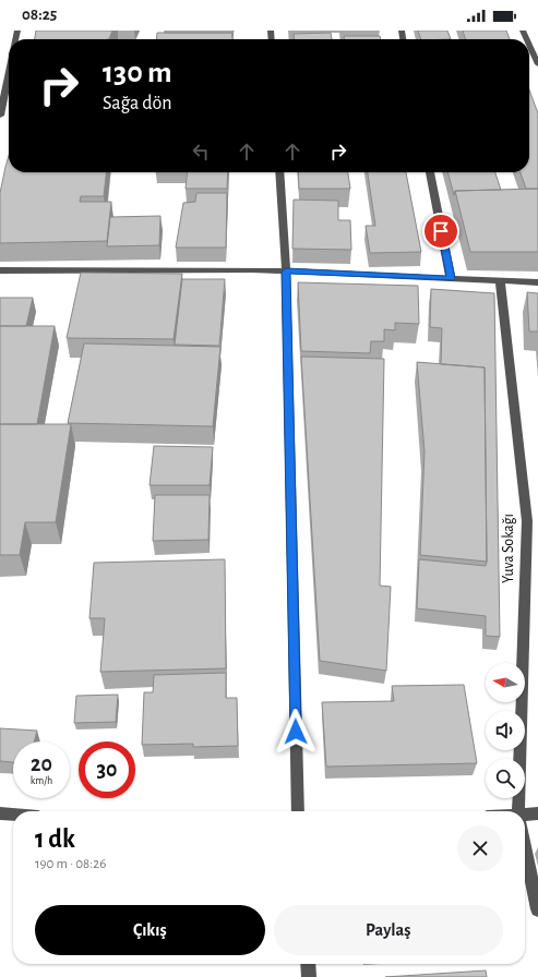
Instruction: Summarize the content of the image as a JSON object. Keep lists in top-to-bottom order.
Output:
{
  "streets": {
    "street": ["Yuva Sokağı"]
  },
  "north": "left",
  "page": {
    "status": "08:25",
    "turn": ["130 m", "Sağa dön"],
    "speed": "20 km/h",
    "limit": "30",
    "heading": ["1 dk", "190 m · 08:26"],
    "buttons": ["Çıkış", "Paylaş"]
  }
}
